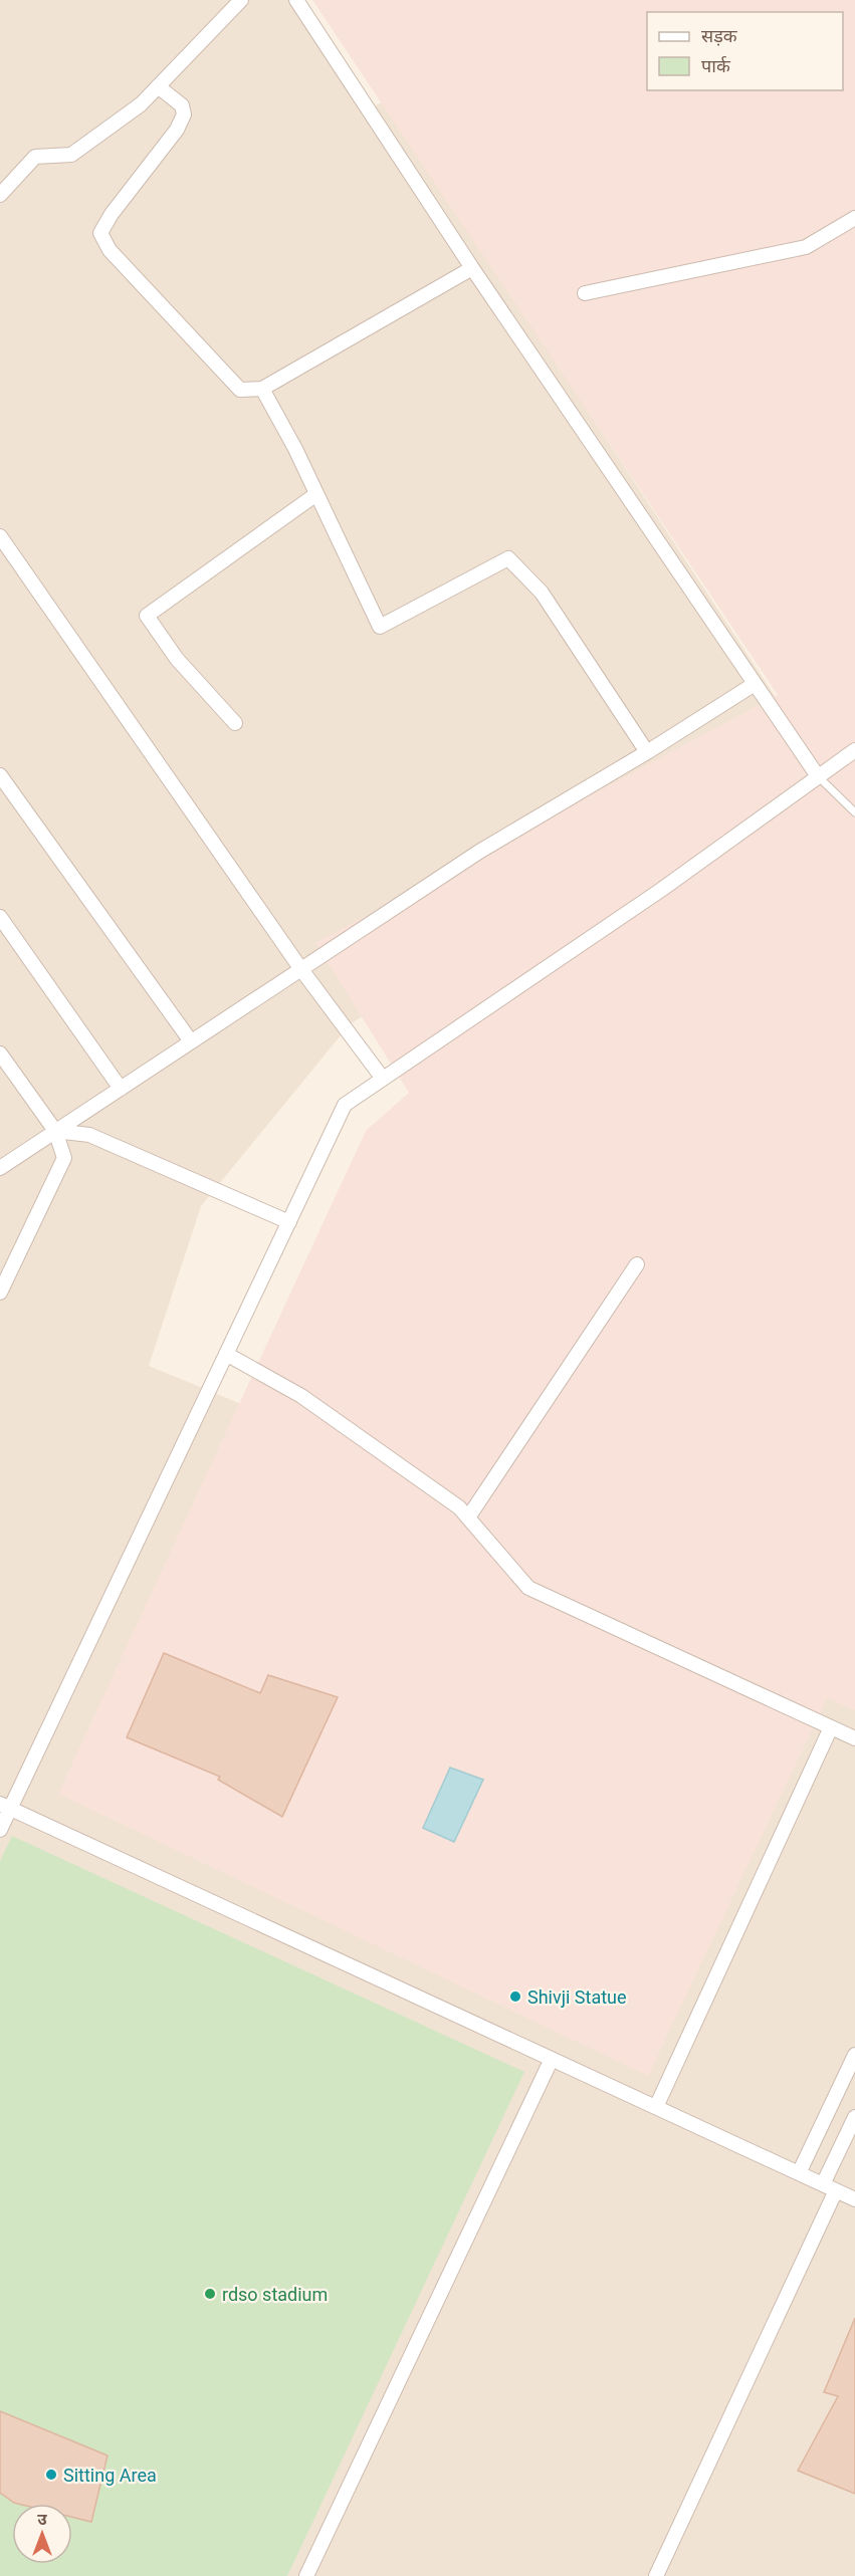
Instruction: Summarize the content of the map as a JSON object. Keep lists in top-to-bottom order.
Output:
{
  "places": ["Shivji Statue", "rdso stadium", "Sitting Area"],
  "legend": ["सड़क", "पार्क"],
  "north": "top"
}
